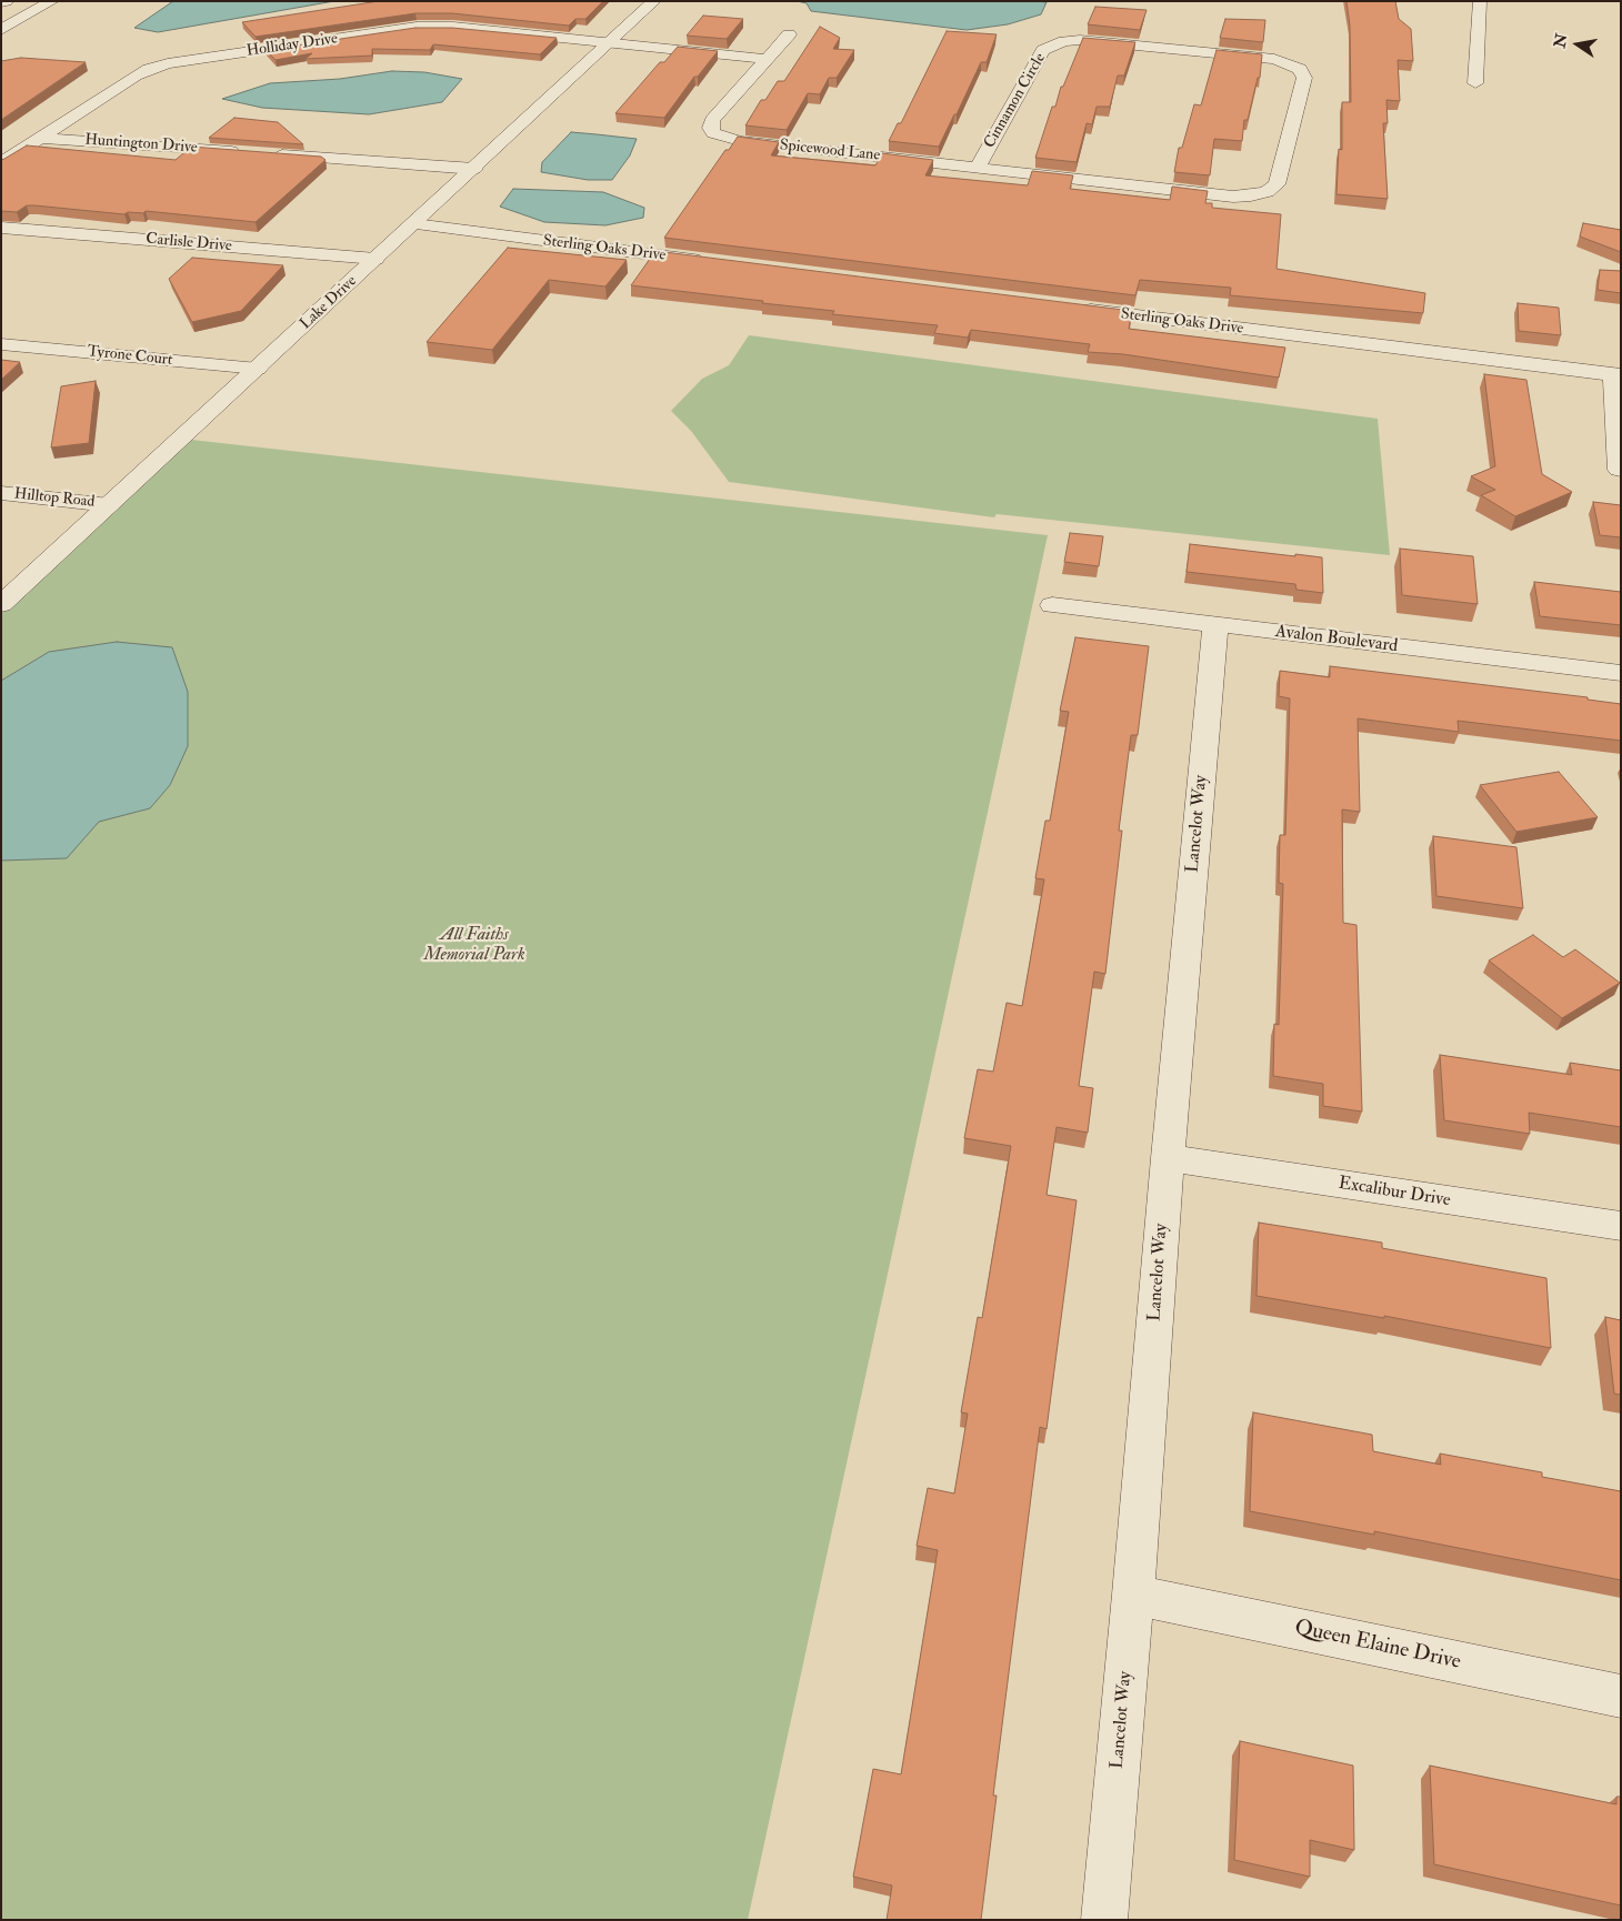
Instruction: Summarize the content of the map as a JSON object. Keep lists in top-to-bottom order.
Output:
{
  "streets": {
    "street": [
      "Holliday Drive",
      "Cinnamon Circle",
      "Huntington Drive",
      "Spicewood Lane",
      "Carlisle Drive",
      "Sterling Oaks Drive",
      "Lake Drive",
      "Tyrone Court",
      "Hilltop Road",
      "Avalon Boulevard",
      "Lancelot Way",
      "Excalibur Drive",
      "Queen Elaine Drive"
    ]
  },
  "crossings": [
    ["Holliday Drive", "Huntington Drive"],
    ["Holliday Drive", "Lake Drive"],
    ["Cinnamon Circle", "Spicewood Lane"],
    ["Carlisle Drive", "Lake Drive"],
    ["Sterling Oaks Drive", "Lake Drive"],
    ["Lake Drive", "Tyrone Court"],
    ["Lake Drive", "Hilltop Road"],
    ["Avalon Boulevard", "Lancelot Way"],
    ["Lancelot Way", "Excalibur Drive"],
    ["Lancelot Way", "Queen Elaine Drive"]
  ],
  "parks": ["All Faiths Memorial Park"],
  "north": "left"
}
